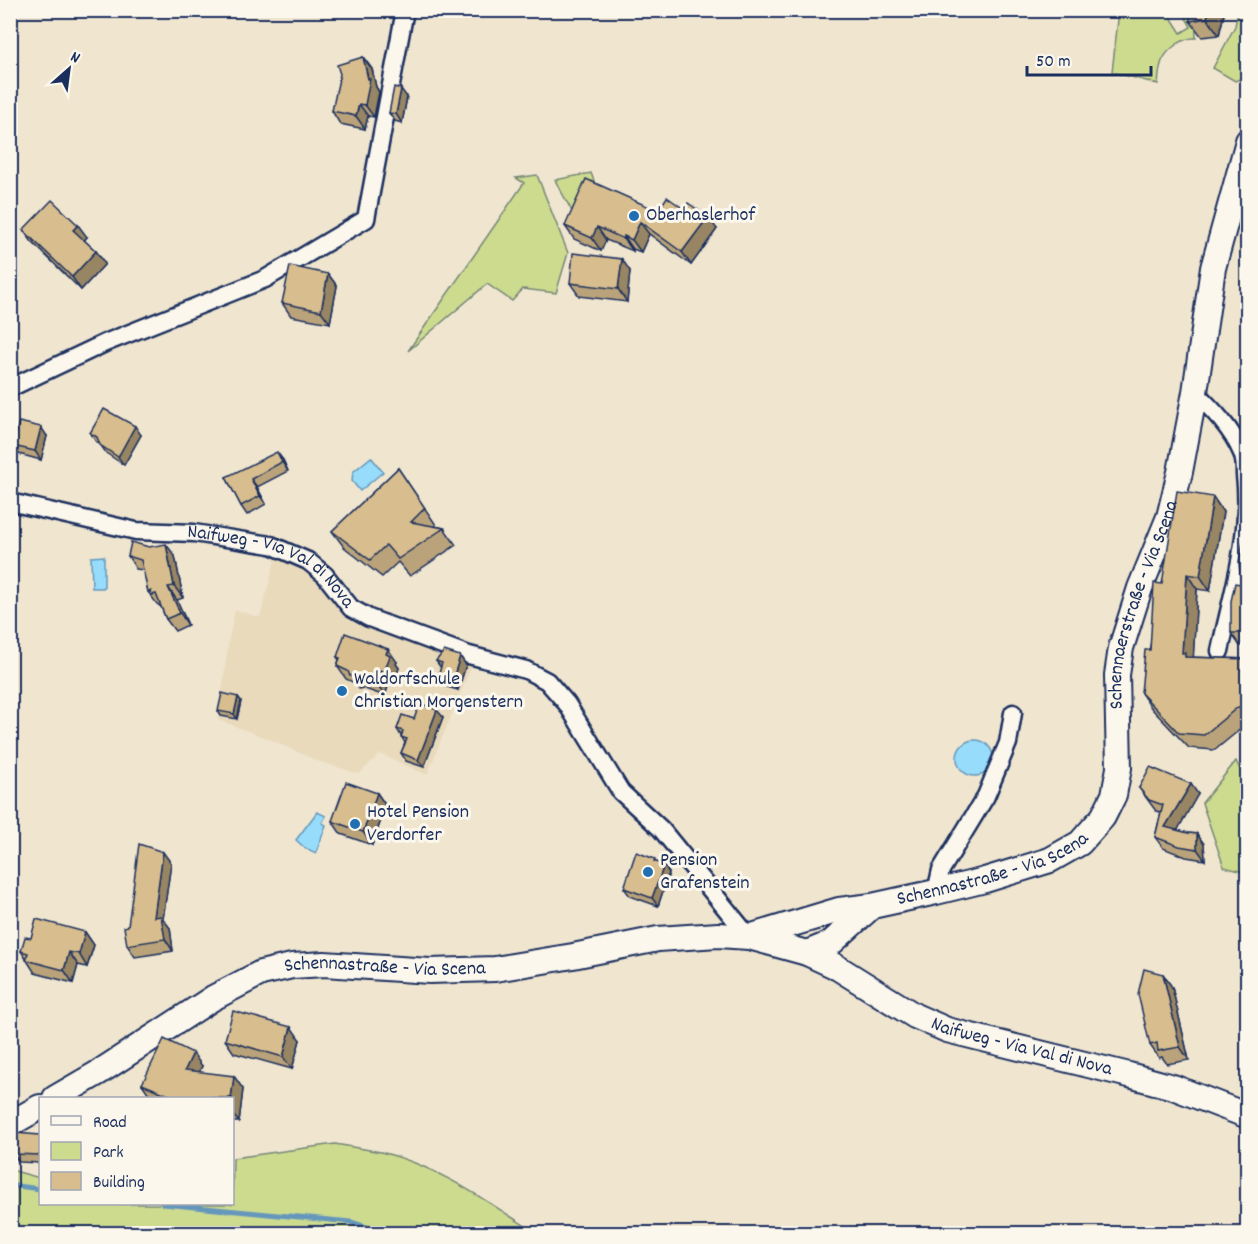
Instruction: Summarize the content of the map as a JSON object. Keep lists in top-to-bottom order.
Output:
{
  "streets": {
    "main road": ["Naifweg - Via Val di Nova", "Schennaerstraße - Via Scena", "Schennastraße - Via Scena"]
  },
  "crossings": [
    ["Naifweg - Via Val di Nova", "Schennastraße - Via Scena"],
    ["Schennaerstraße - Via Scena", "Schennastraße - Via Scena"]
  ],
  "places": [
    "Oberhaslerhof",
    "Waldorfschule Christian Morgenstern",
    "Hotel Pension Verdorfer",
    "Pension Grafenstein"
  ],
  "legend": ["Road", "Park", "Building"],
  "scale_bar": "50 m",
  "north": "top right"
}
